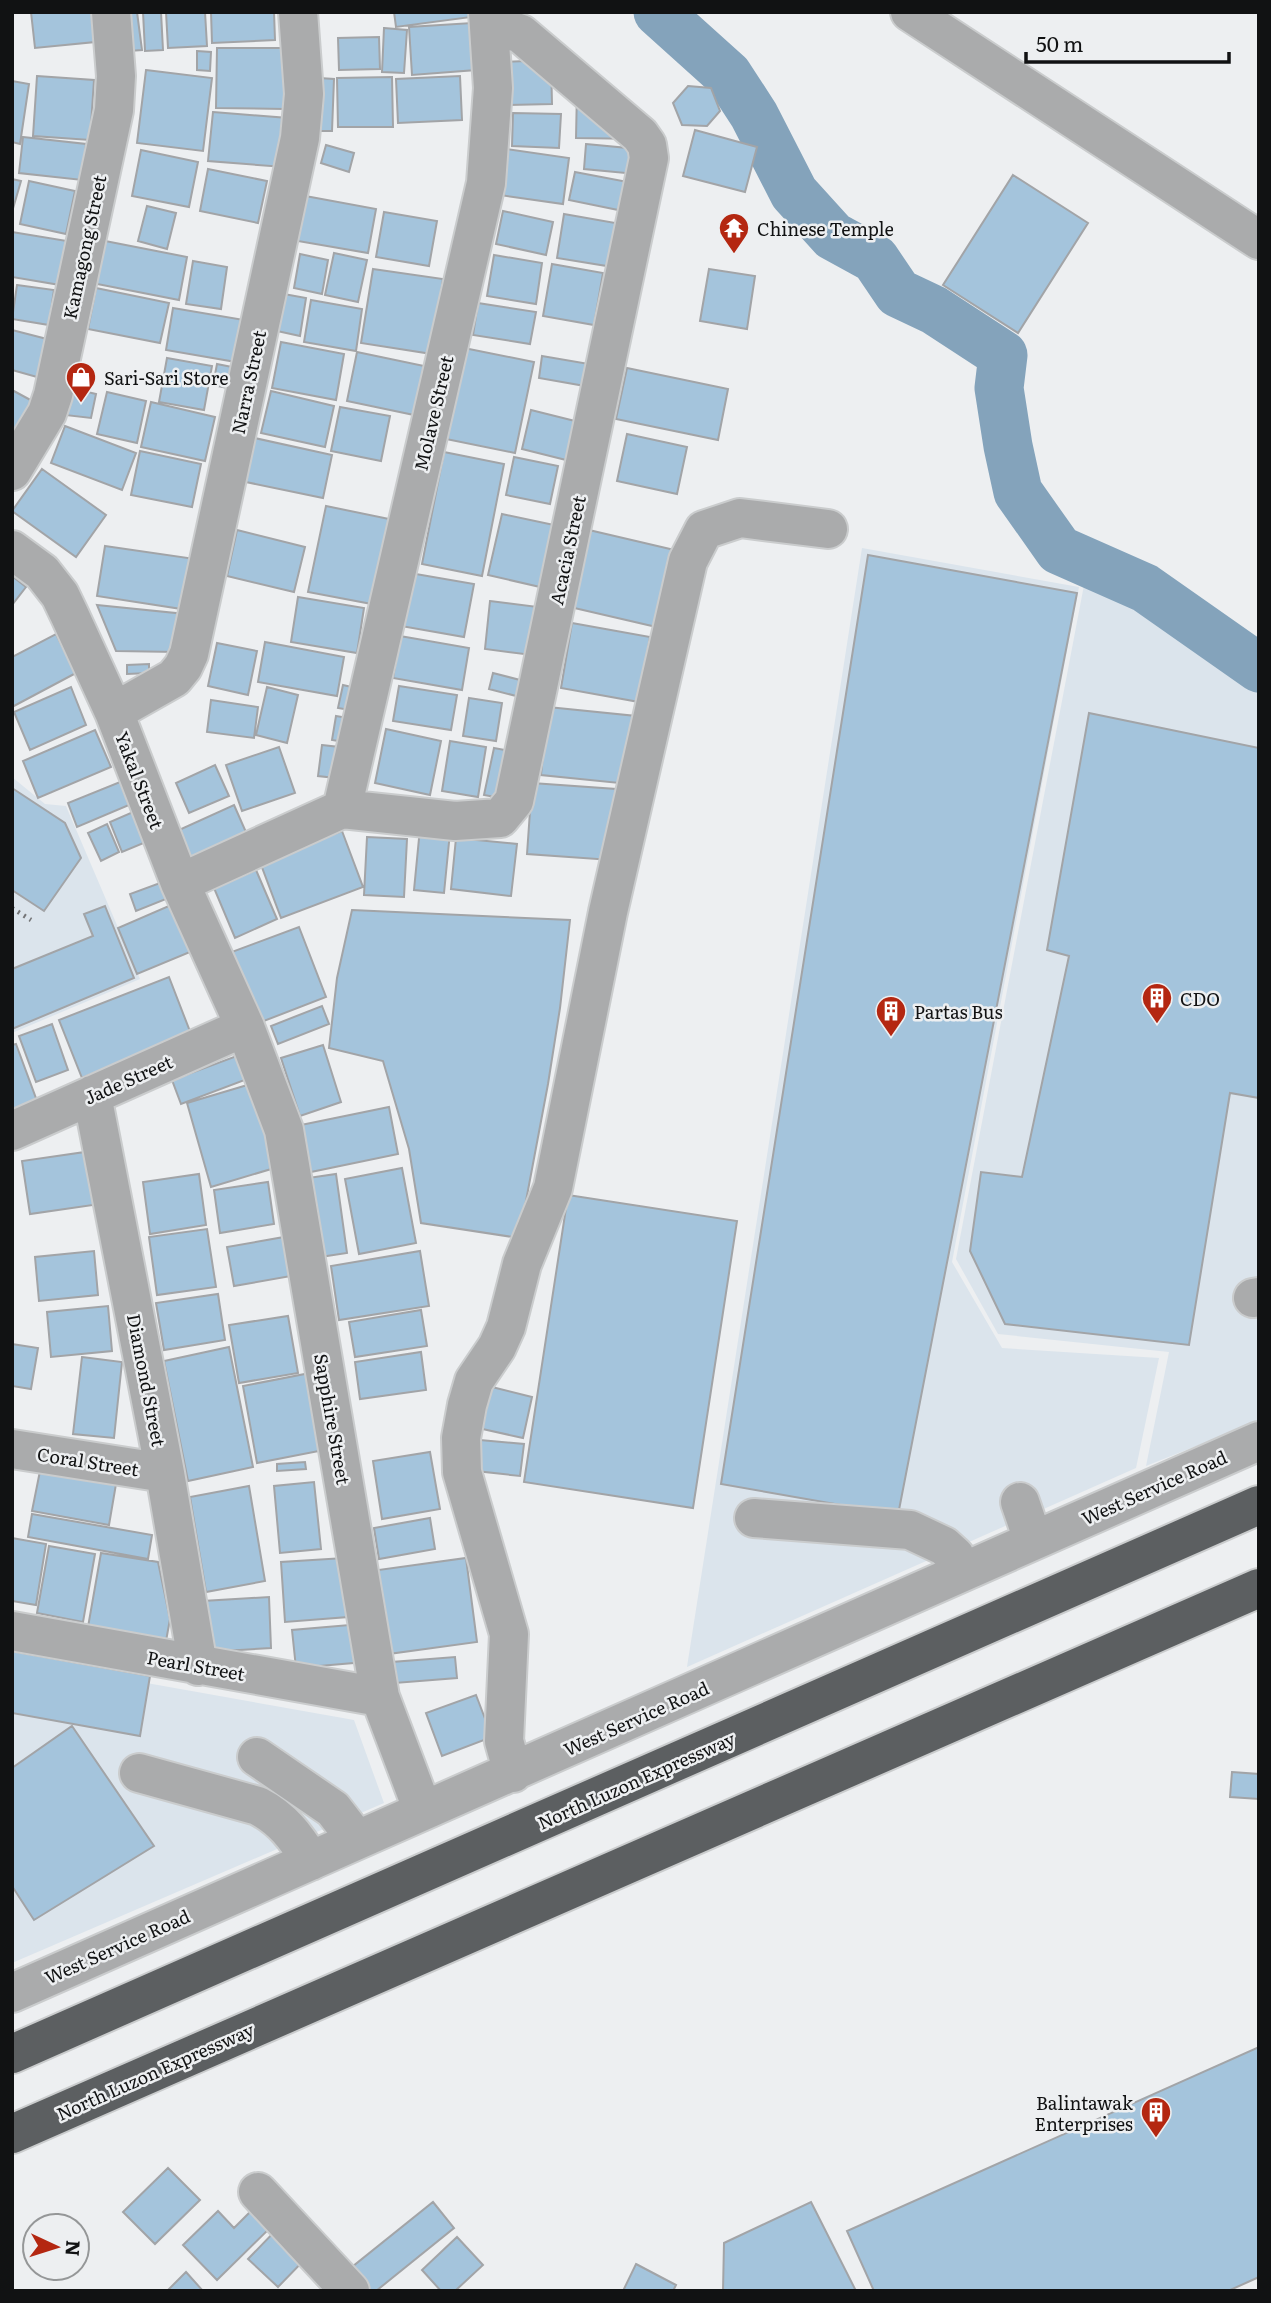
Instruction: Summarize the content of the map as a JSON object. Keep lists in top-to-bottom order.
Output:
{
  "streets": {
    "highway": ["North Luzon Expressway"],
    "street": [
      "Kamagong Street",
      "Narra Street",
      "Molave Street",
      "Acacia Street",
      "Yakal Street",
      "Jade Street",
      "Diamond Street",
      "Sapphire Street",
      "Coral Street",
      "West Service Road",
      "Pearl Street"
    ]
  },
  "crossings": [
    ["Narra Street", "Yakal Street"],
    ["Molave Street", "Acacia Street"],
    ["Yakal Street", "Jade Street"],
    ["Yakal Street", "Sapphire Street"],
    ["Jade Street", "Diamond Street"],
    ["Jade Street", "Sapphire Street"],
    ["Diamond Street", "Coral Street"],
    ["Diamond Street", "Pearl Street"],
    ["Sapphire Street", "West Service Road"],
    ["Sapphire Street", "Pearl Street"]
  ],
  "places": {
    "temple": ["Chinese Temple"],
    "shop": ["Sari-Sari Store"],
    "building": ["CDO", "Partas Bus", "Balintawak Enterprises"]
  },
  "scale_bar": "50 m",
  "north": "right"
}
